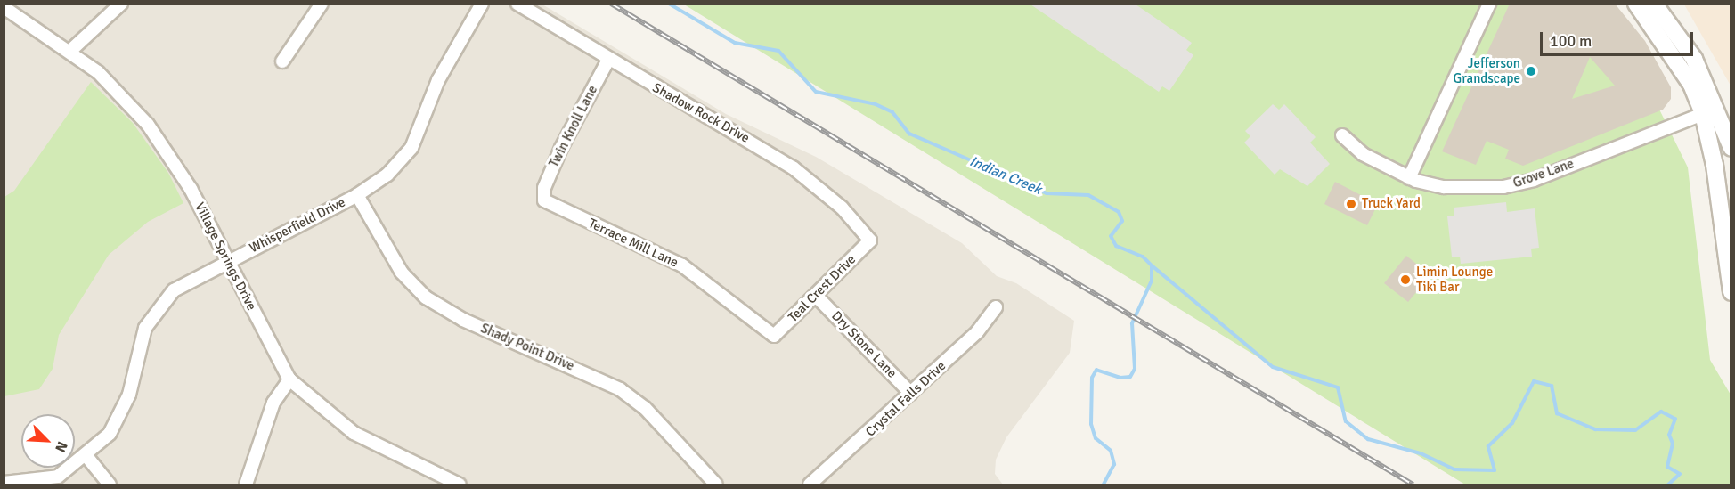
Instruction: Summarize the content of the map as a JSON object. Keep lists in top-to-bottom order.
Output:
{
  "streets": {
    "street": [
      "Shadow Rock Drive",
      "Twin Knoll Lane",
      "Grove Lane",
      "Whisperfield Drive",
      "Terrace Mill Lane",
      "Village Springs Drive",
      "Teal Crest Drive",
      "Dry Stone Lane",
      "Shady Point Drive",
      "Crystal Falls Drive"
    ]
  },
  "crossings": [
    ["Shadow Rock Drive", "Twin Knoll Lane"],
    ["Shadow Rock Drive", "Teal Crest Drive"],
    ["Twin Knoll Lane", "Terrace Mill Lane"],
    ["Whisperfield Drive", "Village Springs Drive"],
    ["Whisperfield Drive", "Shady Point Drive"],
    ["Terrace Mill Lane", "Teal Crest Drive"],
    ["Teal Crest Drive", "Dry Stone Lane"],
    ["Dry Stone Lane", "Crystal Falls Drive"]
  ],
  "water": ["Indian Creek"],
  "places": ["Jefferson Grandscape", "Truck Yard", "Limin Lounge Tiki Bar"],
  "scale_bar": "100 m",
  "north": "bottom right"
}
